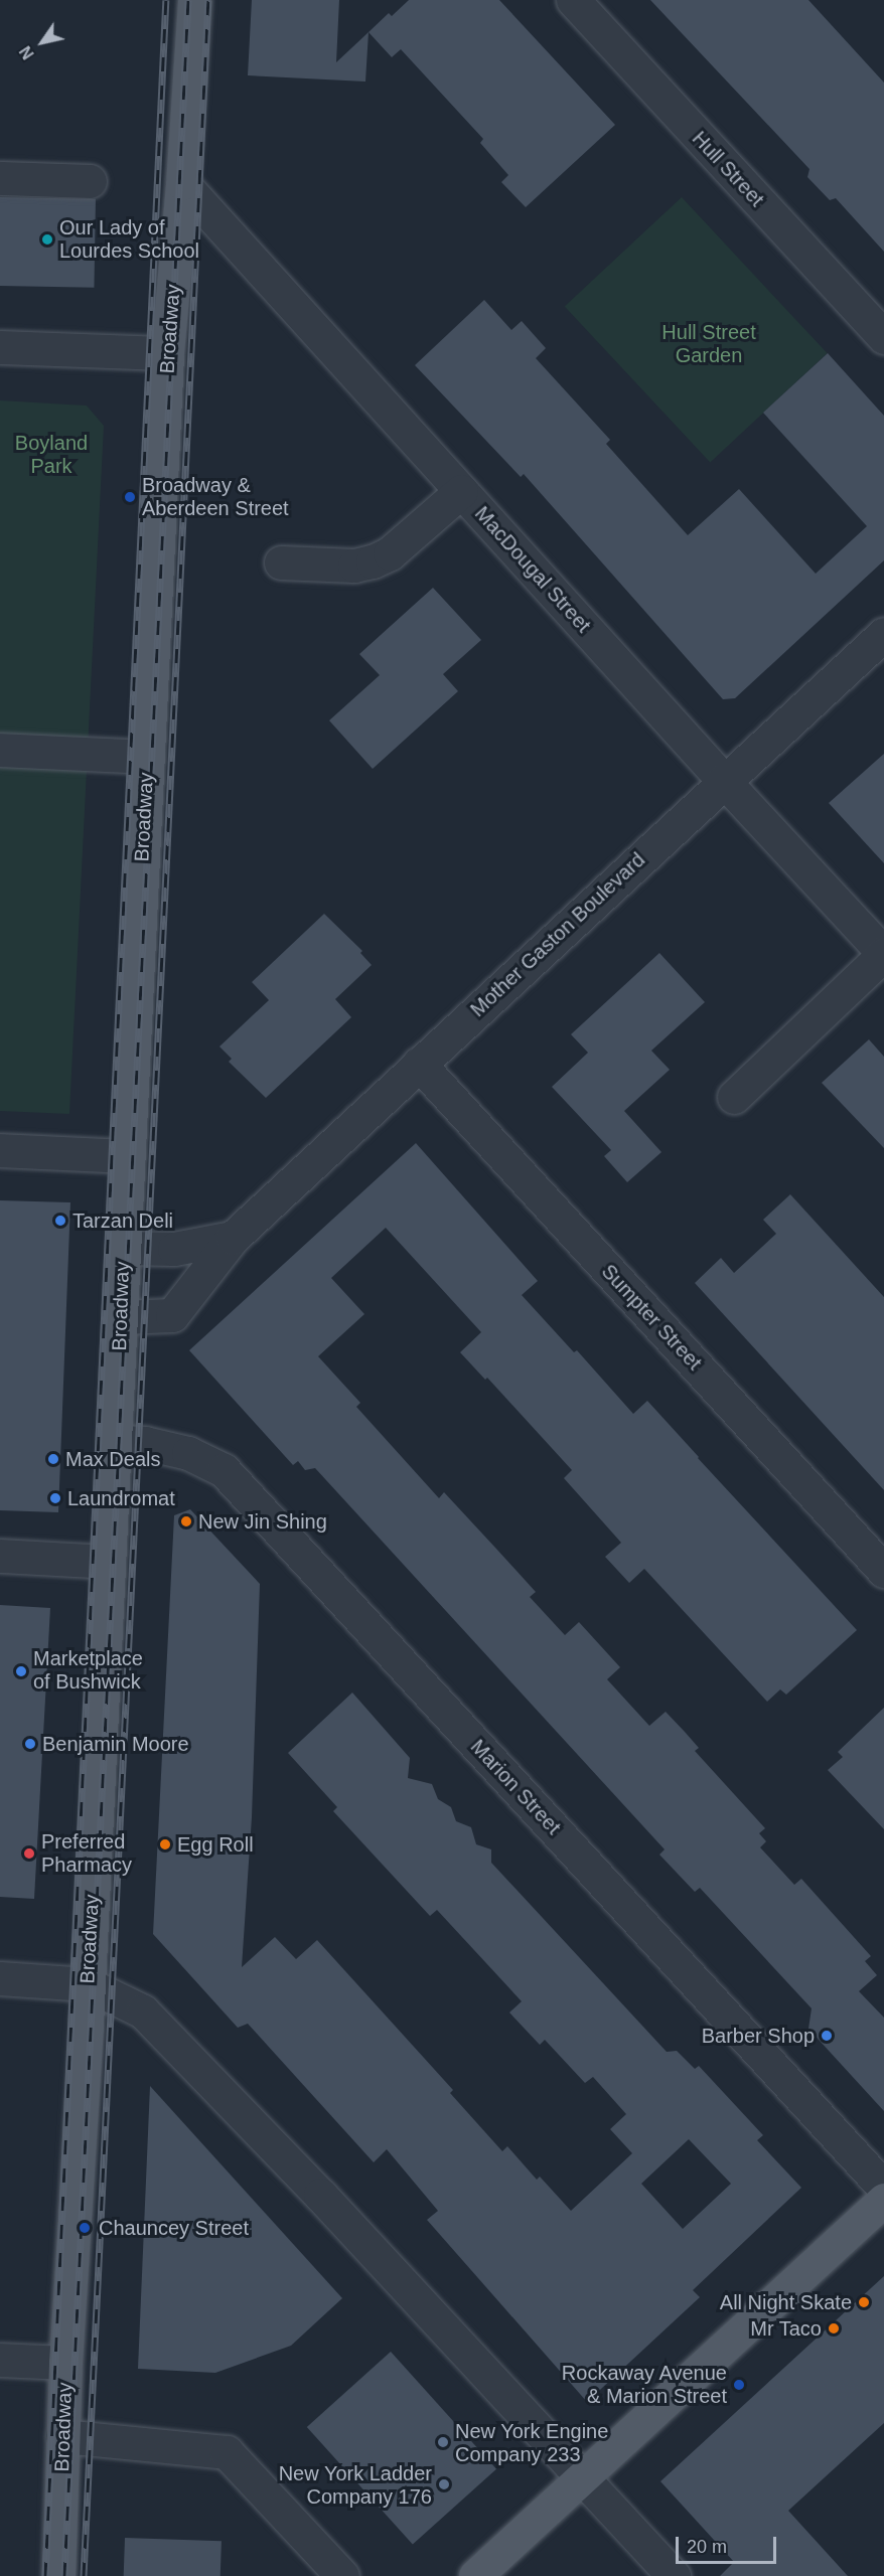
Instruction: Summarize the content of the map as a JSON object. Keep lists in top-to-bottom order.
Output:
{
  "streets": {
    "main road": ["Broadway"],
    "street": [
      "Hull Street",
      "MacDougal Street",
      "Mother Gaston Boulevard",
      "Sumpter Street",
      "Marion Street"
    ]
  },
  "crossings": [
    ["Broadway", "MacDougal Street"],
    ["Broadway", "Mother Gaston Boulevard"],
    ["Broadway", "Marion Street"],
    ["MacDougal Street", "Mother Gaston Boulevard"],
    ["Mother Gaston Boulevard", "Sumpter Street"]
  ],
  "parks": ["Hull Street Garden", "Boyland Park"],
  "places": [
    "Our Lady of Lourdes School",
    "Broadway & Aberdeen Street",
    "Tarzan Deli",
    "Max Deals",
    "Laundromat",
    "New Jin Shing",
    "Marketplace of Bushwick",
    "Benjamin Moore",
    "Egg Roll",
    "Preferred Pharmacy",
    "Barber Shop",
    "Chauncey Street",
    "All Night Skate",
    "Mr Taco",
    "Rockaway Avenue & Marion Street",
    "New York Engine Company 233",
    "New York Ladder Company 176"
  ],
  "scale_bar": "20 m",
  "north": "bottom left"
}
